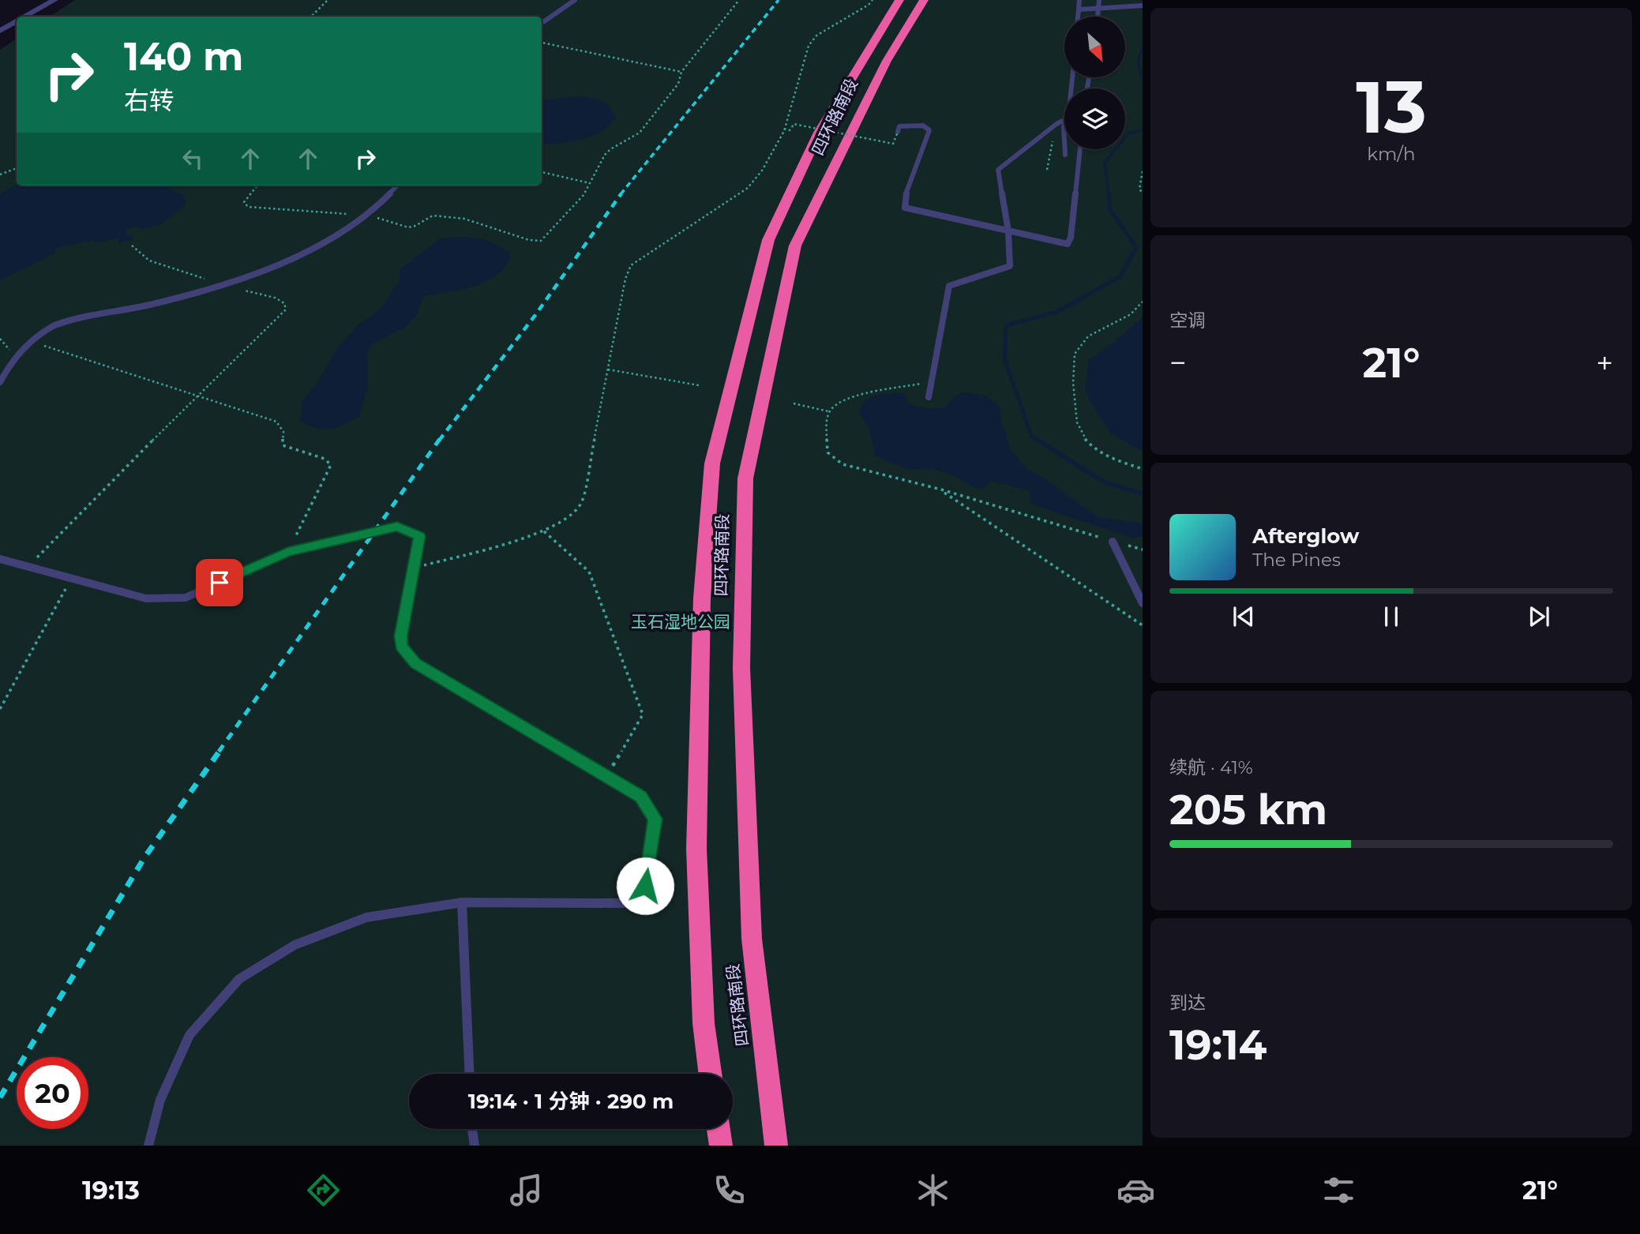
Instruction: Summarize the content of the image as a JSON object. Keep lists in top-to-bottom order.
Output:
{
  "streets": {
    "highway": ["四环路南段"]
  },
  "parks": ["玉石湿地公园"],
  "north": "bottom right",
  "page": {
    "tile": [
      ["13", "km/h"],
      "空调",
      ["续航 · 41%", "205 km"],
      ["到达", "19:14"]
    ],
    "turn": ["140 m", "右转"],
    "heat": ["−", "21°", "+"],
    "song": ["Afterglow", "The Pines"],
    "limit": "20",
    "trip": "19:14 · 1 分钟 · 290 m",
    "tabs": ["19:13", "21°"]
  }
}
